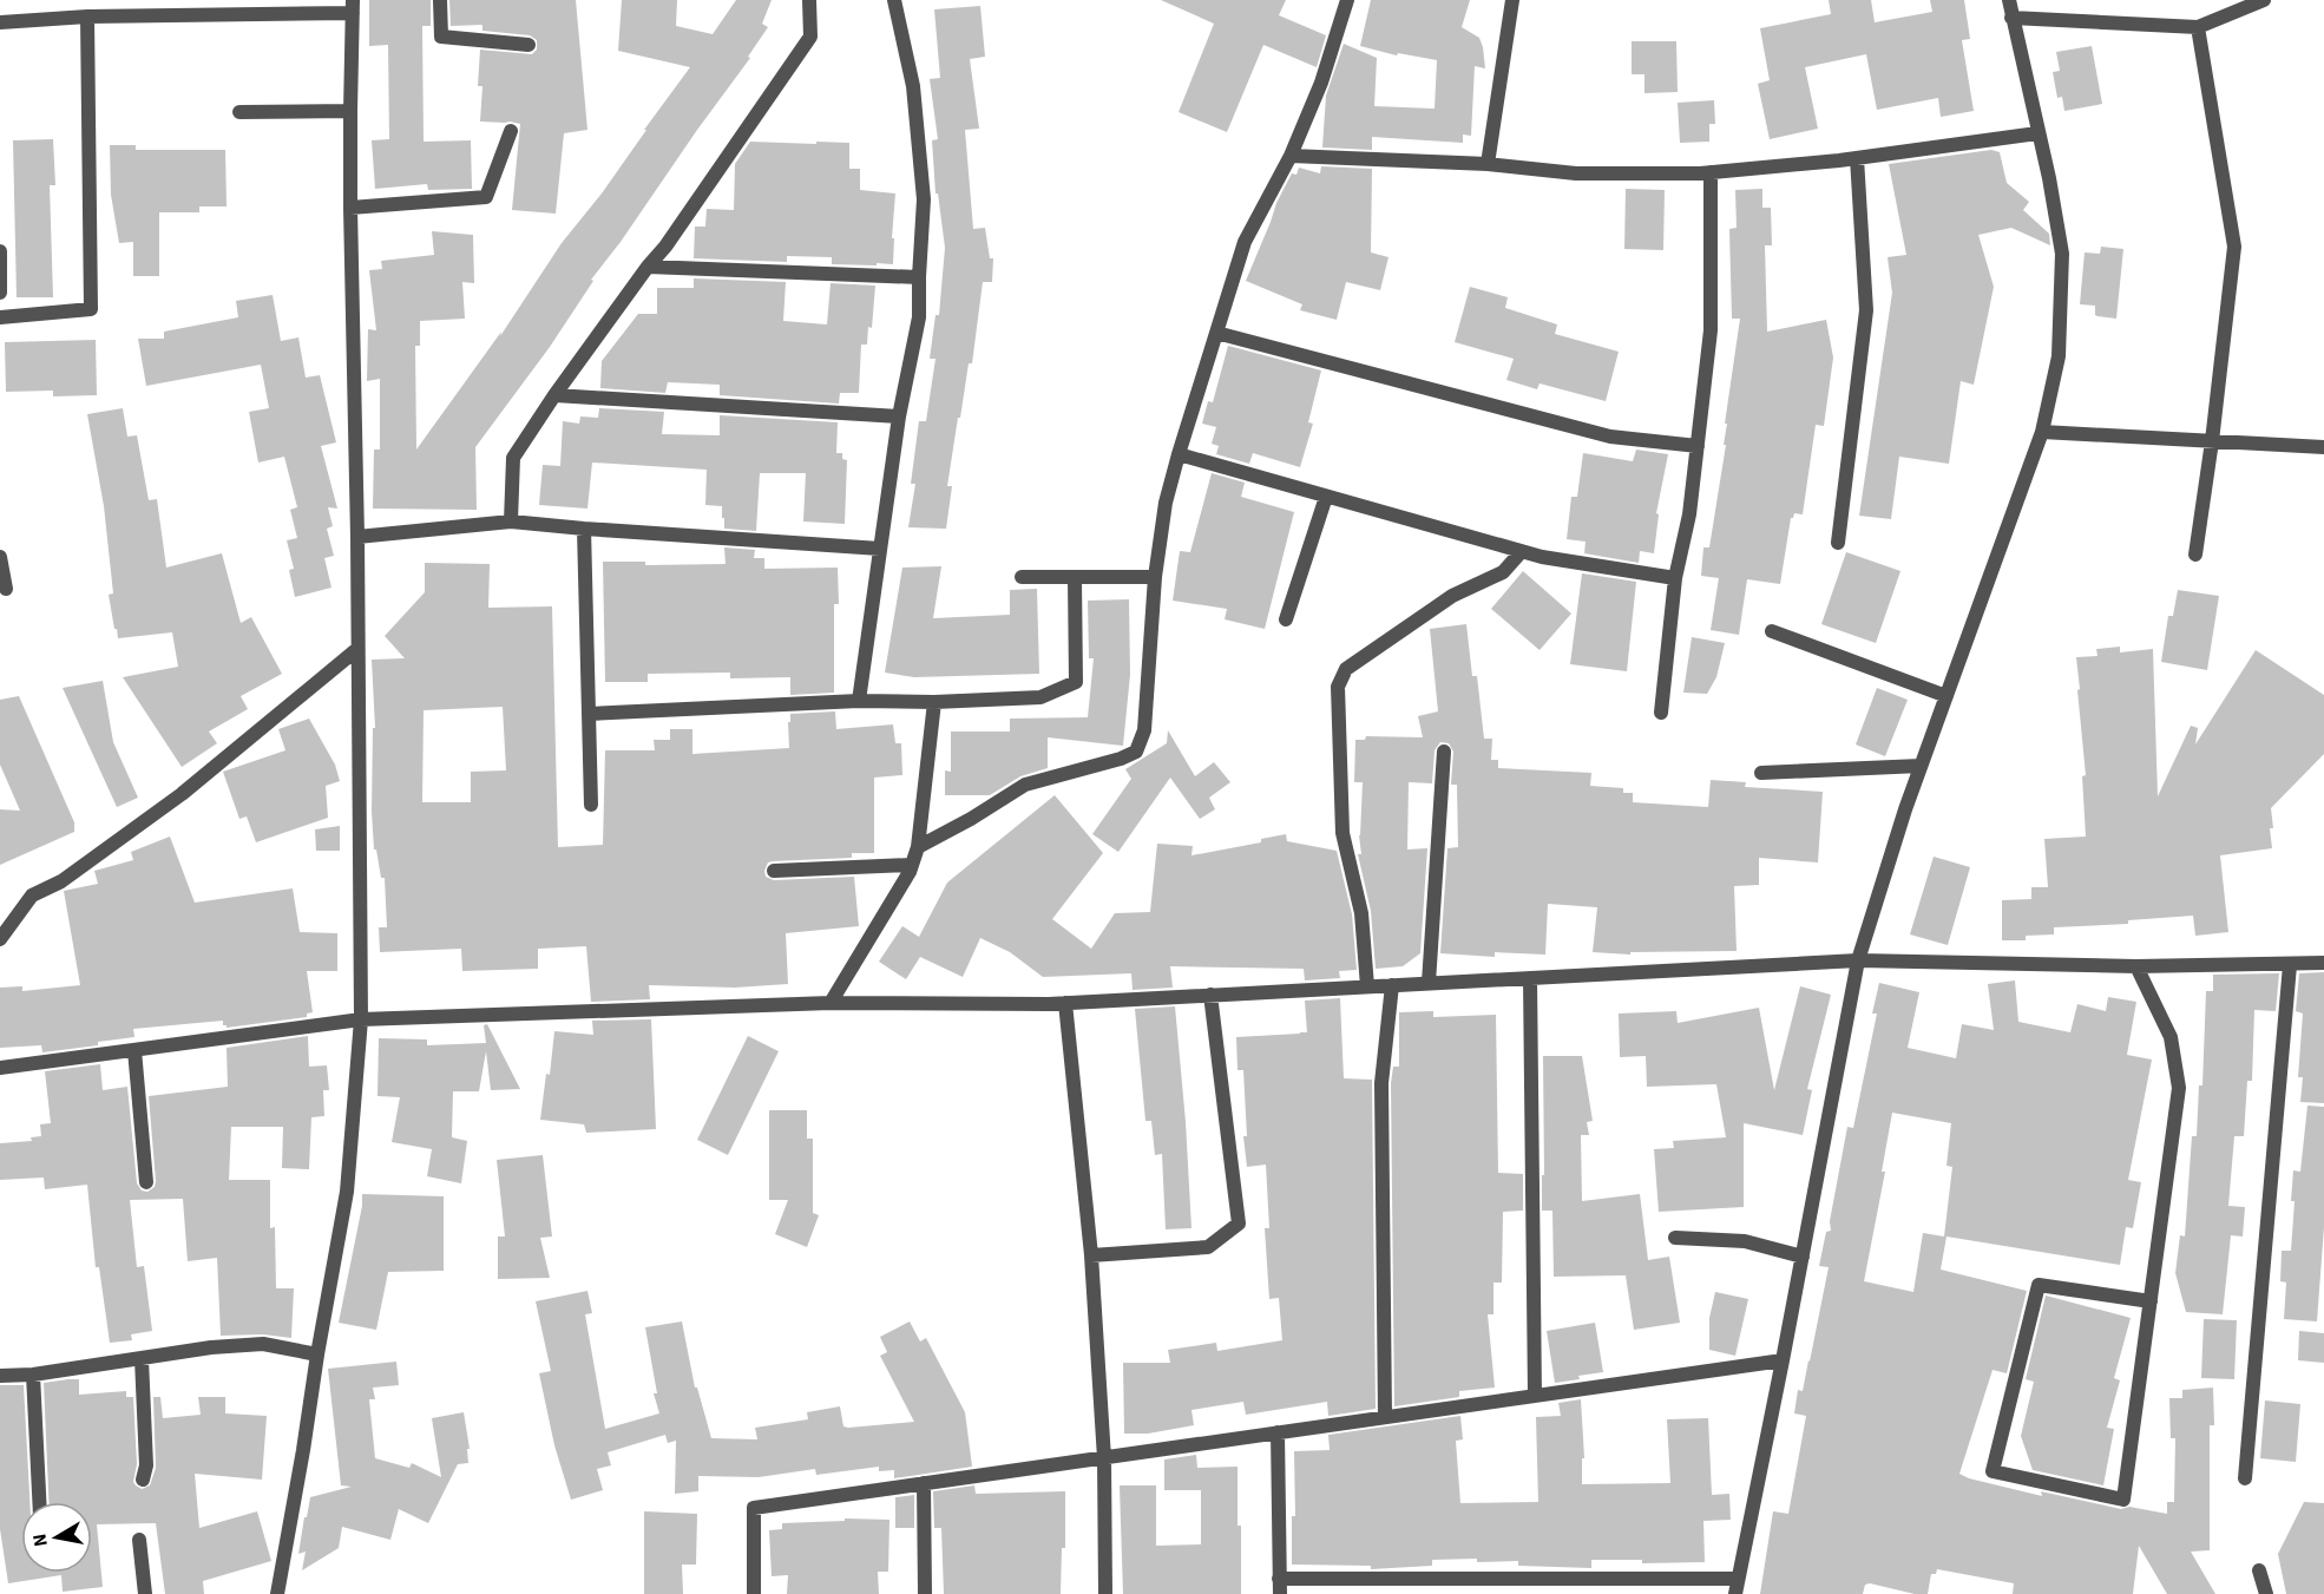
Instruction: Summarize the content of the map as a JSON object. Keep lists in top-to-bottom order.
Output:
{
  "north": "left"
}
